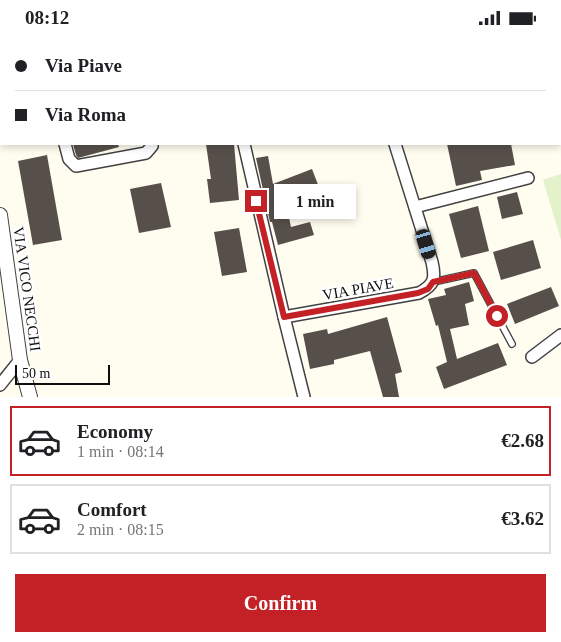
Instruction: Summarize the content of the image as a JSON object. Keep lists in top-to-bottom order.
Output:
{
  "streets": {
    "street": ["VIA VICO NECCHI", "VIA PIAVE"]
  },
  "scale_bar": "50 m",
  "page": {
    "status": "08:12",
    "banner": ["Via Piave", "Via Roma"],
    "bubble": "1 min",
    "scale": "50 m",
    "list": [
      {
        "name": "Economy",
        "note": "1 min · 08:14",
        "value": "€2.68"
      },
      {
        "name": "Comfort",
        "note": "2 min · 08:15",
        "value": "€3.62"
      }
    ],
    "buttons": "Confirm"
  }
}
